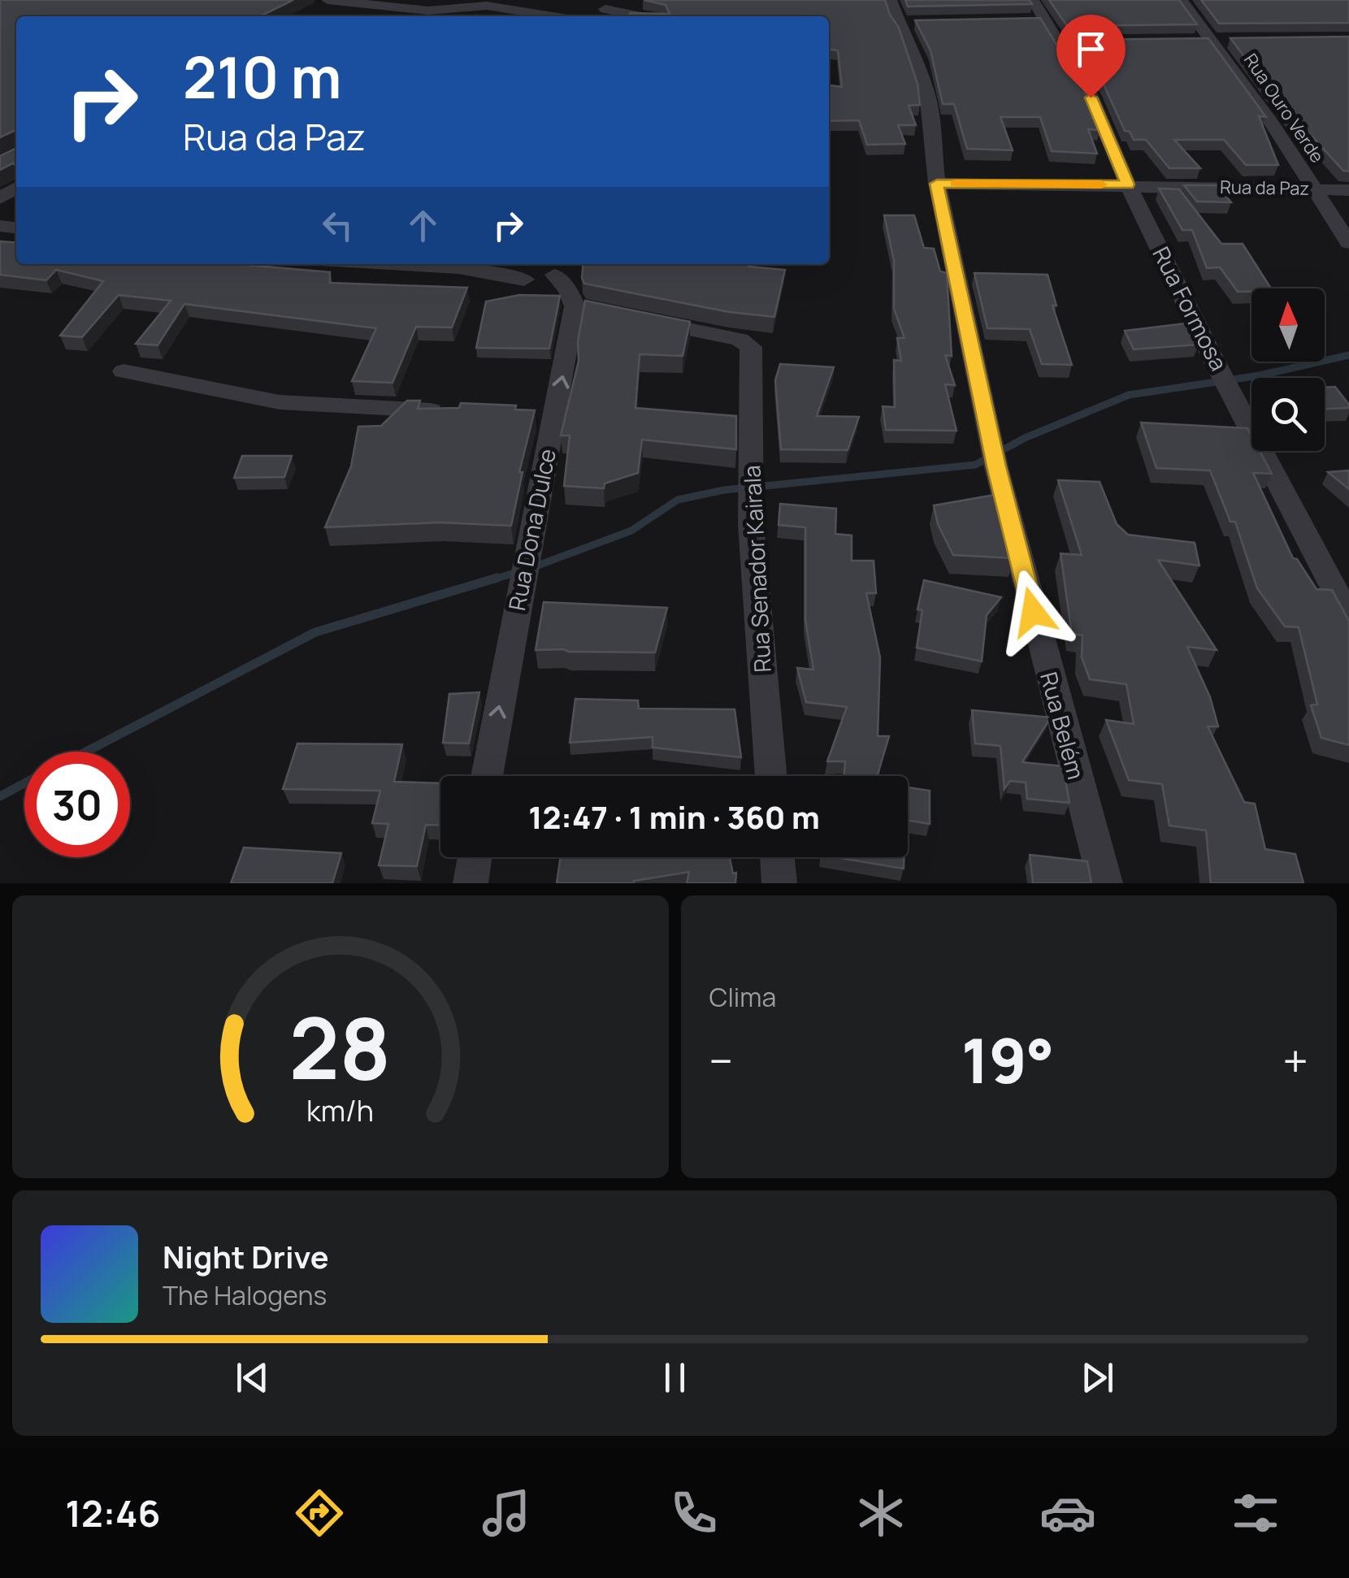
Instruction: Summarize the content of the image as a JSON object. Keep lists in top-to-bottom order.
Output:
{
  "streets": {
    "street": [
      "Rua Ouro Verde",
      "Rua da Paz",
      "Rua Formosa",
      "Rua Dona Dulce",
      "Rua Senador Kairala",
      "Rua Belém"
    ]
  },
  "crossings": [
    ["Rua Ouro Verde", "Rua da Paz"],
    ["Rua da Paz", "Rua Formosa"],
    ["Rua da Paz", "Rua Belém"],
    ["Rua Dona Dulce", "Rua Senador Kairala"]
  ],
  "one_way": ["Rua Dona Dulce"],
  "north": "top",
  "page": {
    "turn": ["210 m", "Rua da Paz"],
    "limit": "30",
    "trip": "12:47 · 1 min · 360 m",
    "tile": "Clima",
    "heat": ["−", "19°", "+"],
    "song": ["Night Drive", "The Halogens"],
    "tabs": "12:46",
    "gauge": ["28", "km/h"]
  }
}
